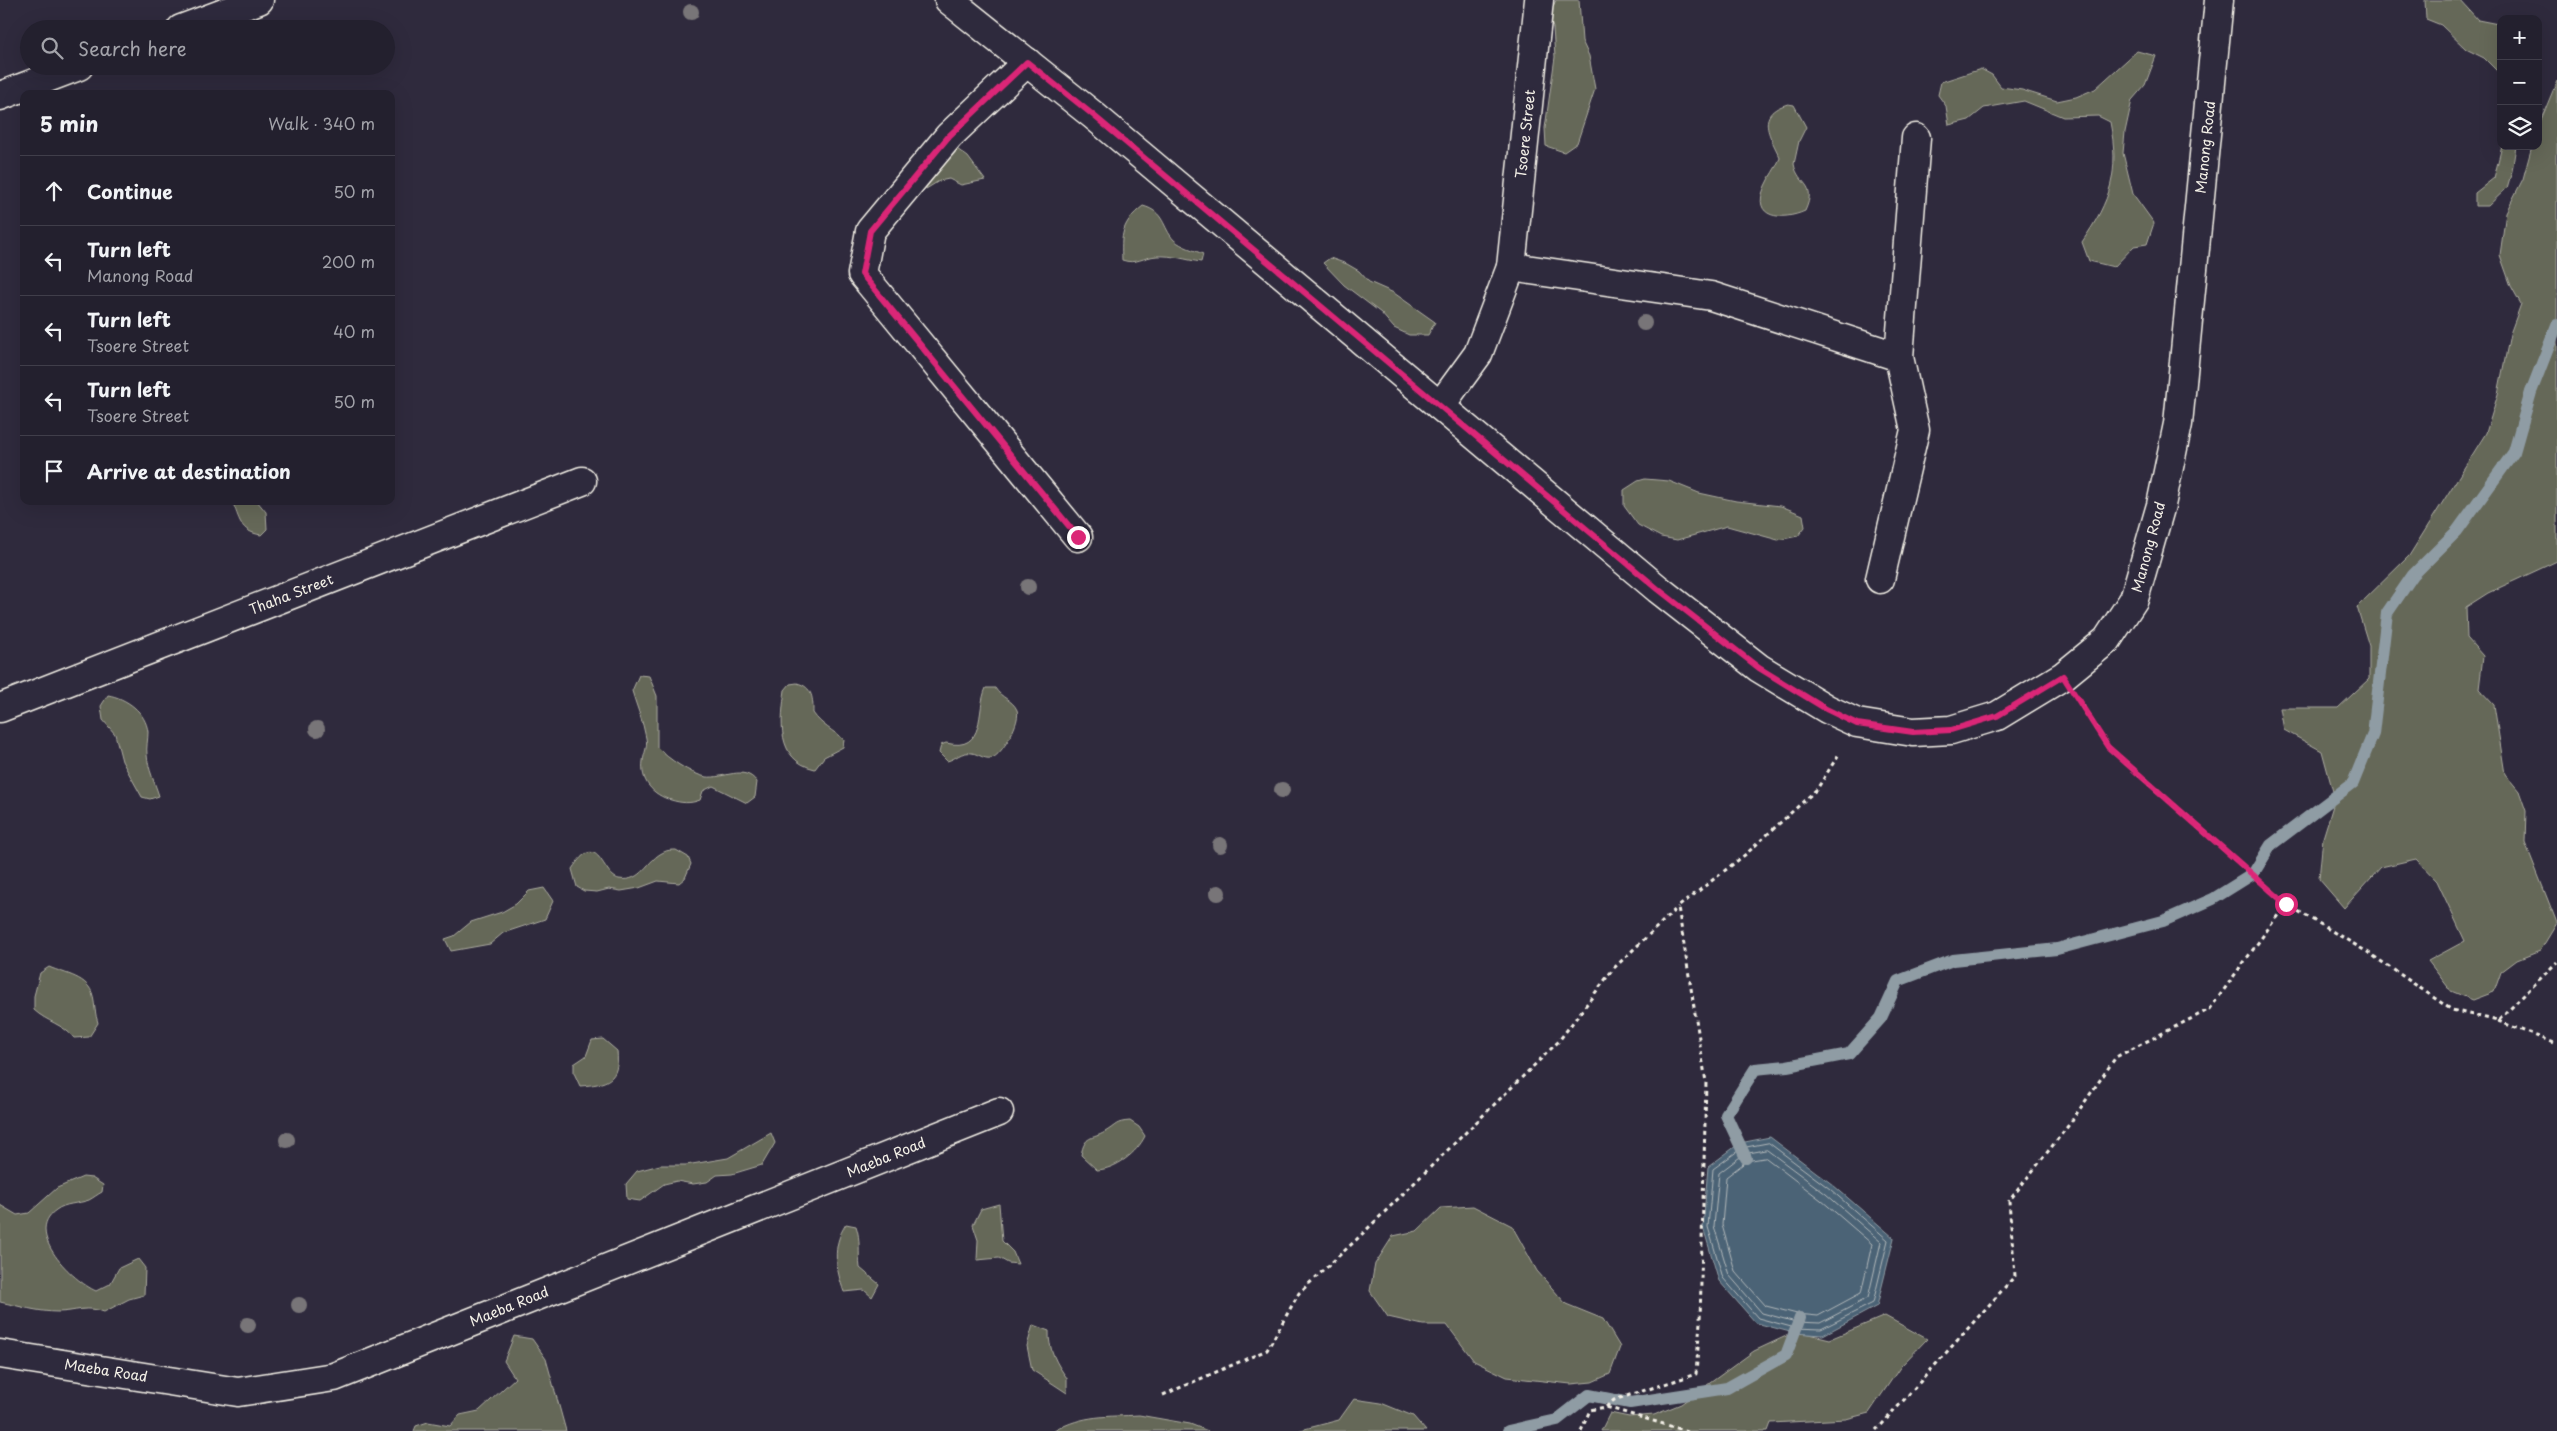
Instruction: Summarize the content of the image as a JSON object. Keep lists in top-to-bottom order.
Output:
{
  "streets": {
    "street": [
      "Tsoere Street",
      "Manong Road",
      "Thaha Street",
      "Maeba Road"
    ]
  },
  "crossings": [
    ["Tsoere Street", "Manong Road"]
  ],
  "page": {
    "map_buttons": ["+", "−"],
    "search": "Search here",
    "heading": ["5 min", "Walk · 340 m"],
    "list": [
      ["Continue", "50 m"],
      ["Turn left", "Manong Road", "200 m"],
      ["Turn left", "Tsoere Street", "40 m"],
      ["Turn left", "Tsoere Street", "50 m"],
      "Arrive at destination"
    ]
  }
}
